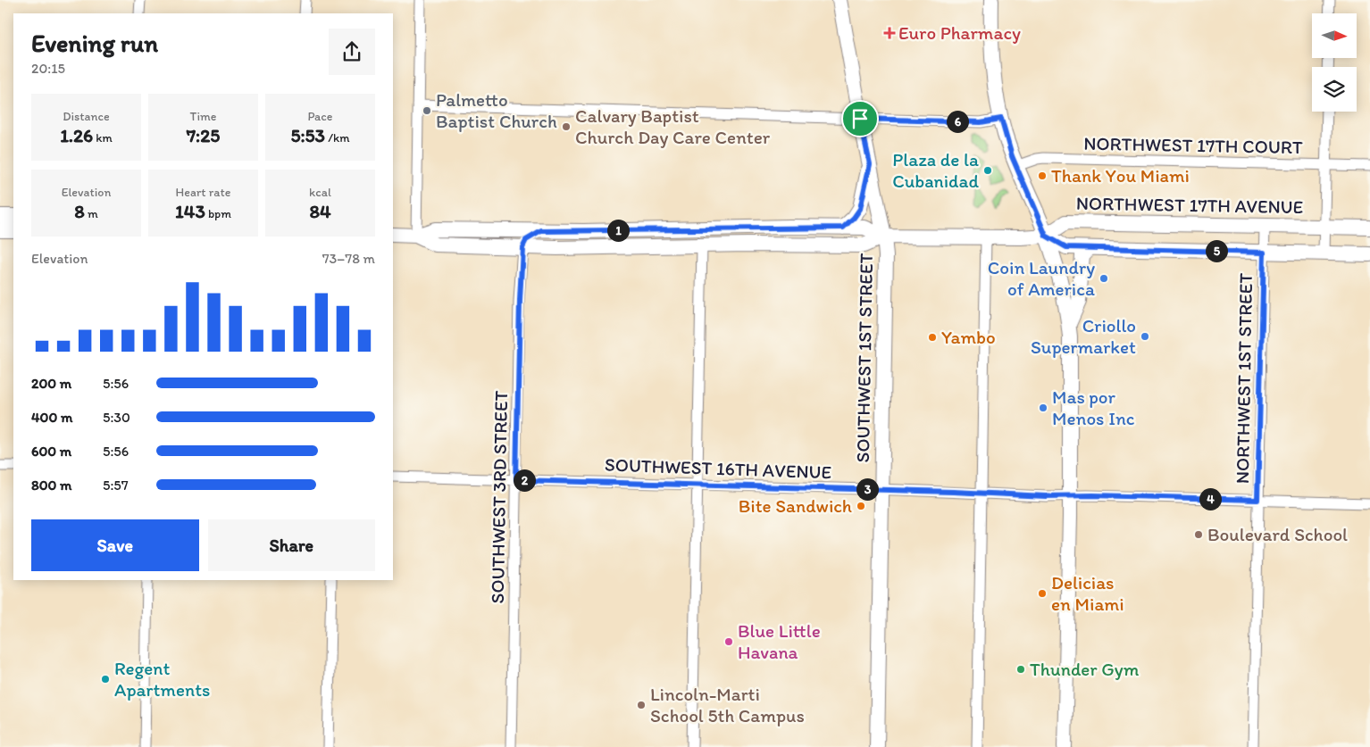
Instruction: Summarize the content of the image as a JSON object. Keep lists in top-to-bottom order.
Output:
{
  "streets": {
    "main road": ["NORTHWEST 17TH AVENUE", "SOUTHWEST 1ST STREET"],
    "street": [
      "NORTHWEST 17TH COURT",
      "NORTHWEST 1ST STREET",
      "SOUTHWEST 16TH AVENUE",
      "SOUTHWEST 3RD STREET"
    ]
  },
  "crossings": [
    ["NORTHWEST 17TH AVENUE", "NORTHWEST 1ST STREET"],
    ["SOUTHWEST 1ST STREET", "SOUTHWEST 16TH AVENUE"],
    ["NORTHWEST 1ST STREET", "SOUTHWEST 16TH AVENUE"],
    ["SOUTHWEST 16TH AVENUE", "SOUTHWEST 3RD STREET"]
  ],
  "places": {
    "health": ["Euro Pharmacy"],
    "other": [
      "Palmetto Baptist Church",
      "Calvary Baptist Church Day Care Center",
      "Plaza de la Cubanidad",
      "Thank You Miami",
      "Coin Laundry of America",
      "Criollo Supermarket",
      "Yambo",
      "Mas por Menos Inc",
      "Bite Sandwich",
      "Boulevard School",
      "Delicias en Miami",
      "Blue Little Havana",
      "Thunder Gym",
      "Regent Apartments",
      "Lincoln-Marti School 5th Campus"
    ]
  },
  "north": "right",
  "page": {
    "heading": ["Evening run", "20:15"],
    "stats": [
      ["Distance", "1.26 km"],
      ["Time", "7:25"],
      ["Pace", "5:53 /km"],
      ["Elevation", "8 m"],
      ["Heart rate", "143 bpm"],
      ["kcal", "84"]
    ],
    "pins": [
      "6",
      "1",
      "5",
      "2",
      "3",
      "4"
    ],
    "chart": ["Elevation", "73–78 m"],
    "list": [
      {
        "name": "200 m",
        "note": "5:56"
      },
      {
        "name": "400 m",
        "note": "5:30"
      },
      {
        "name": "600 m",
        "note": "5:56"
      },
      {
        "name": "800 m",
        "note": "5:57"
      }
    ],
    "buttons": ["Save", "Share"]
  }
}
